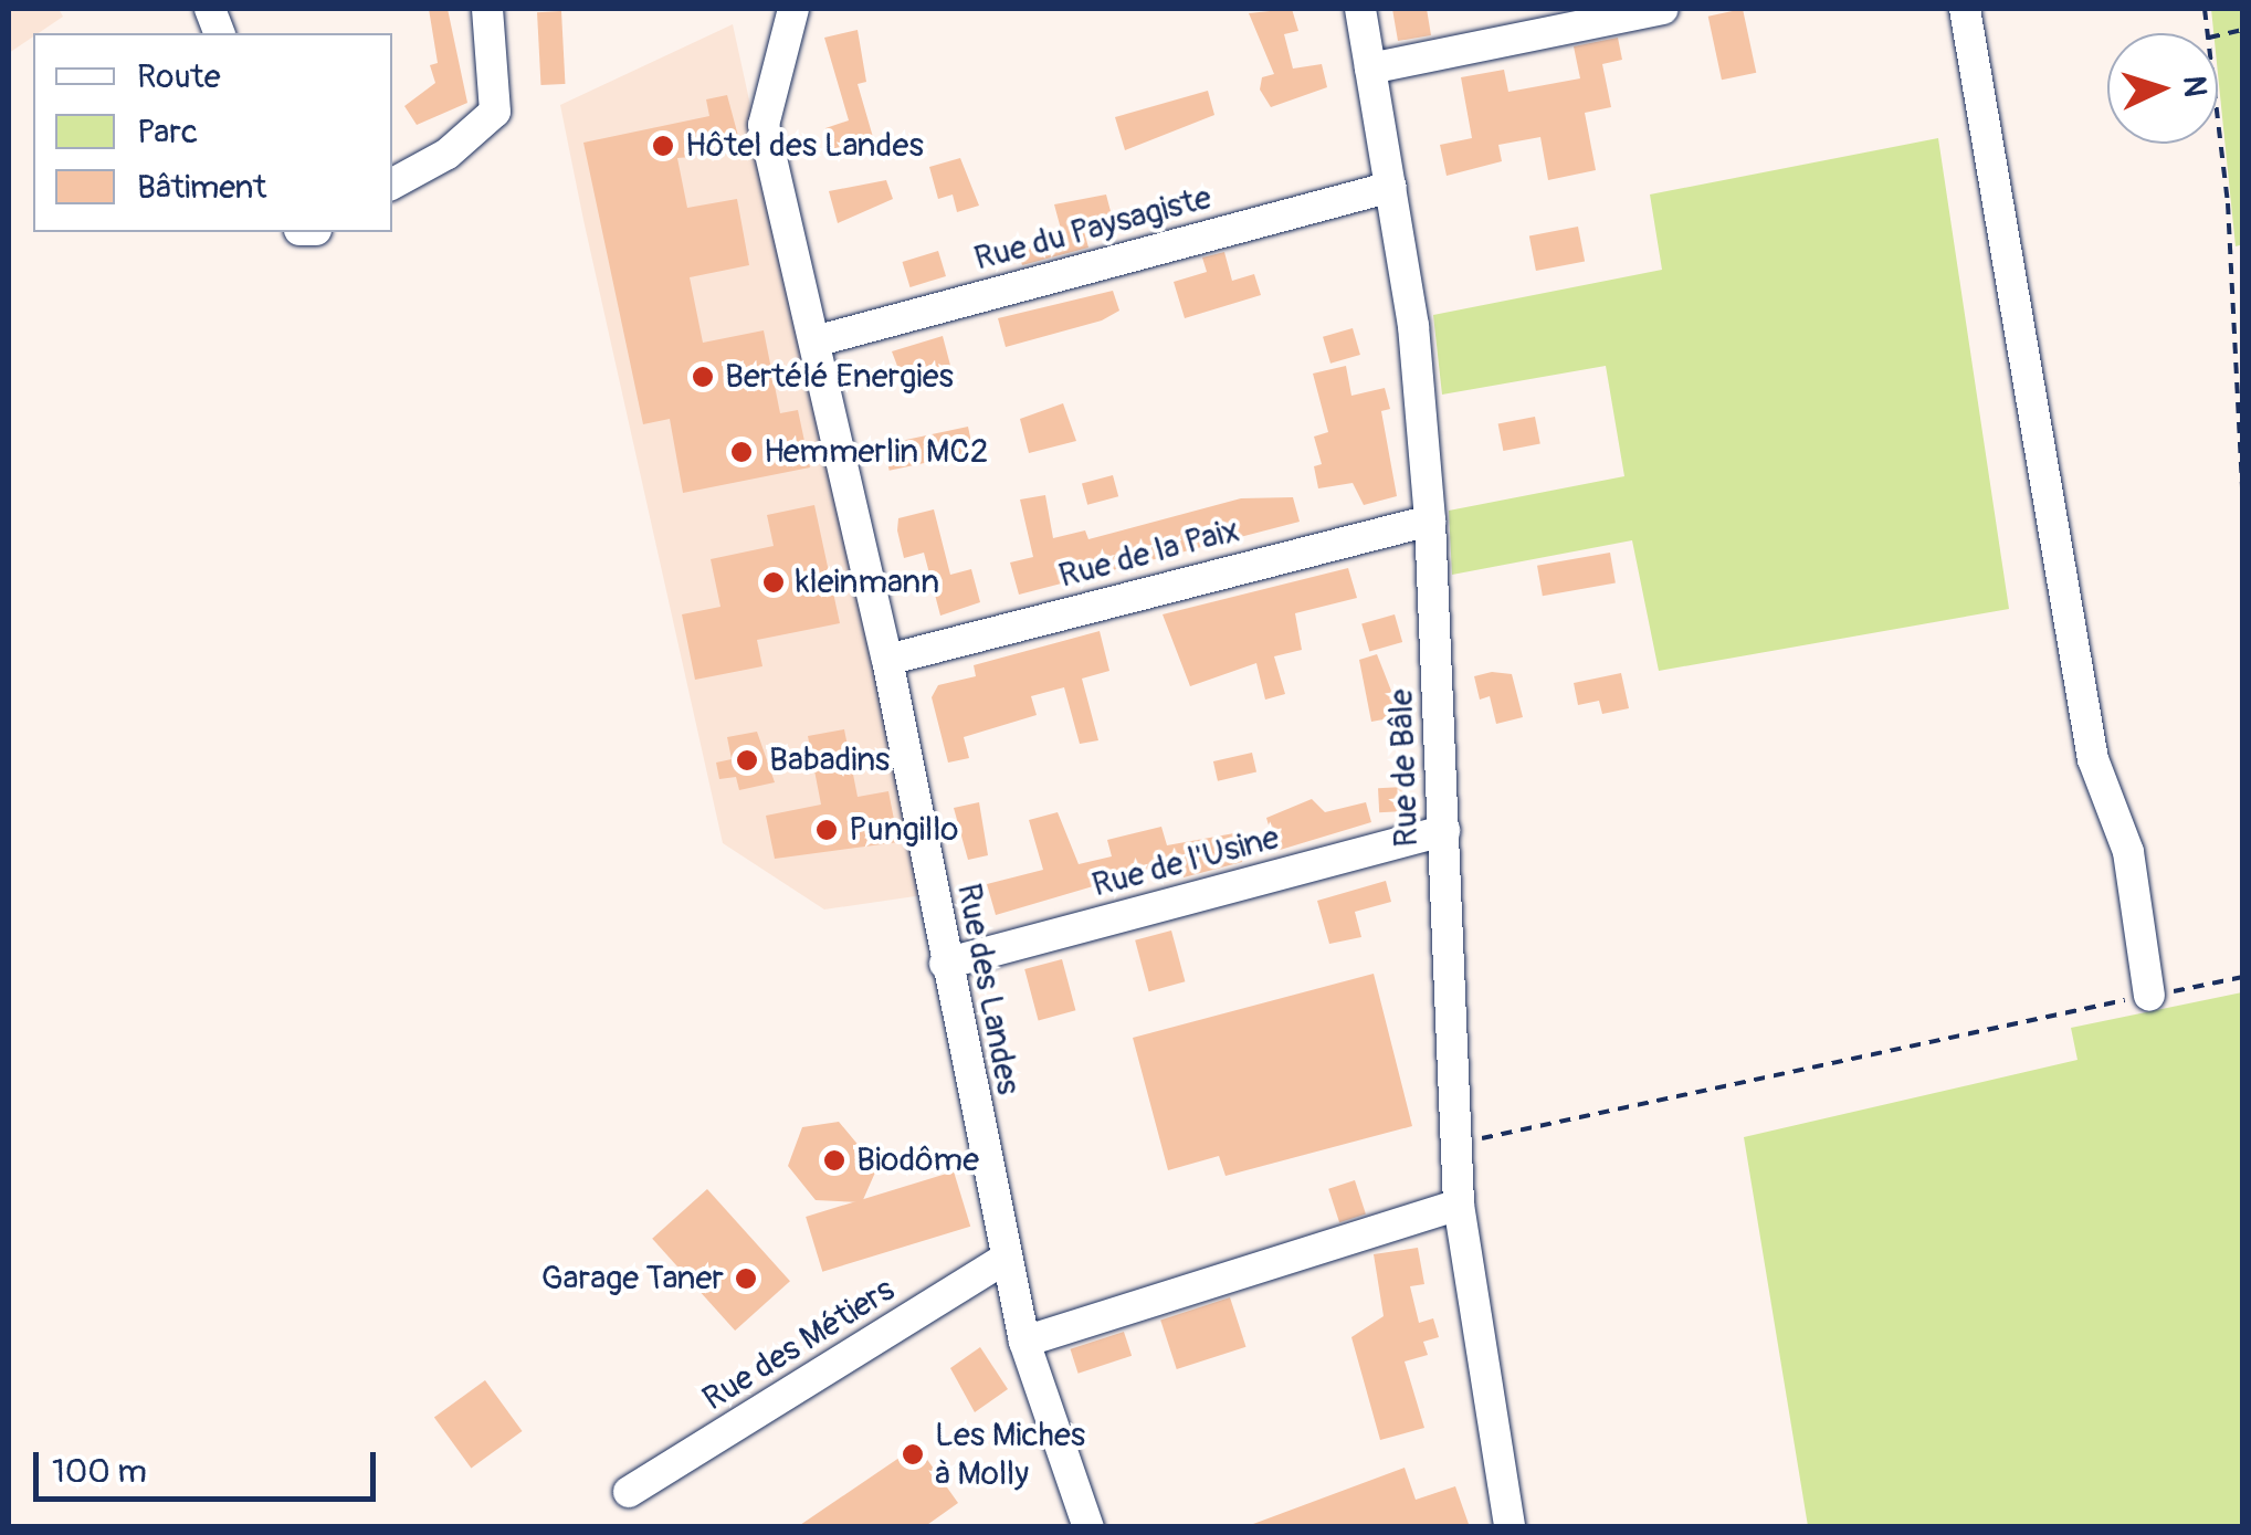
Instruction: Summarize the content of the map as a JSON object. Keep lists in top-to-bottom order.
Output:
{
  "streets": {
    "street": [
      "Rue du Paysagiste",
      "Rue de la Paix",
      "Rue de Bâle",
      "Rue de l'Usine",
      "Rue des Landes",
      "Rue des Métiers"
    ]
  },
  "crossings": [
    ["Rue du Paysagiste", "Rue de Bâle"],
    ["Rue du Paysagiste", "Rue des Landes"],
    ["Rue de la Paix", "Rue de Bâle"],
    ["Rue de la Paix", "Rue des Landes"],
    ["Rue de Bâle", "Rue de l'Usine"],
    ["Rue de l'Usine", "Rue des Landes"],
    ["Rue des Landes", "Rue des Métiers"]
  ],
  "places": [
    "Hôtel des Landes",
    "Bertélé Energies",
    "Hemmerlin MC2",
    "kleinmann",
    "Babadins",
    "Pungillo",
    "Biodôme",
    "Garage Taner",
    "Les Miches à Molly"
  ],
  "legend": ["Route", "Parc", "Bâtiment"],
  "scale_bar": "100 m",
  "north": "right"
}
